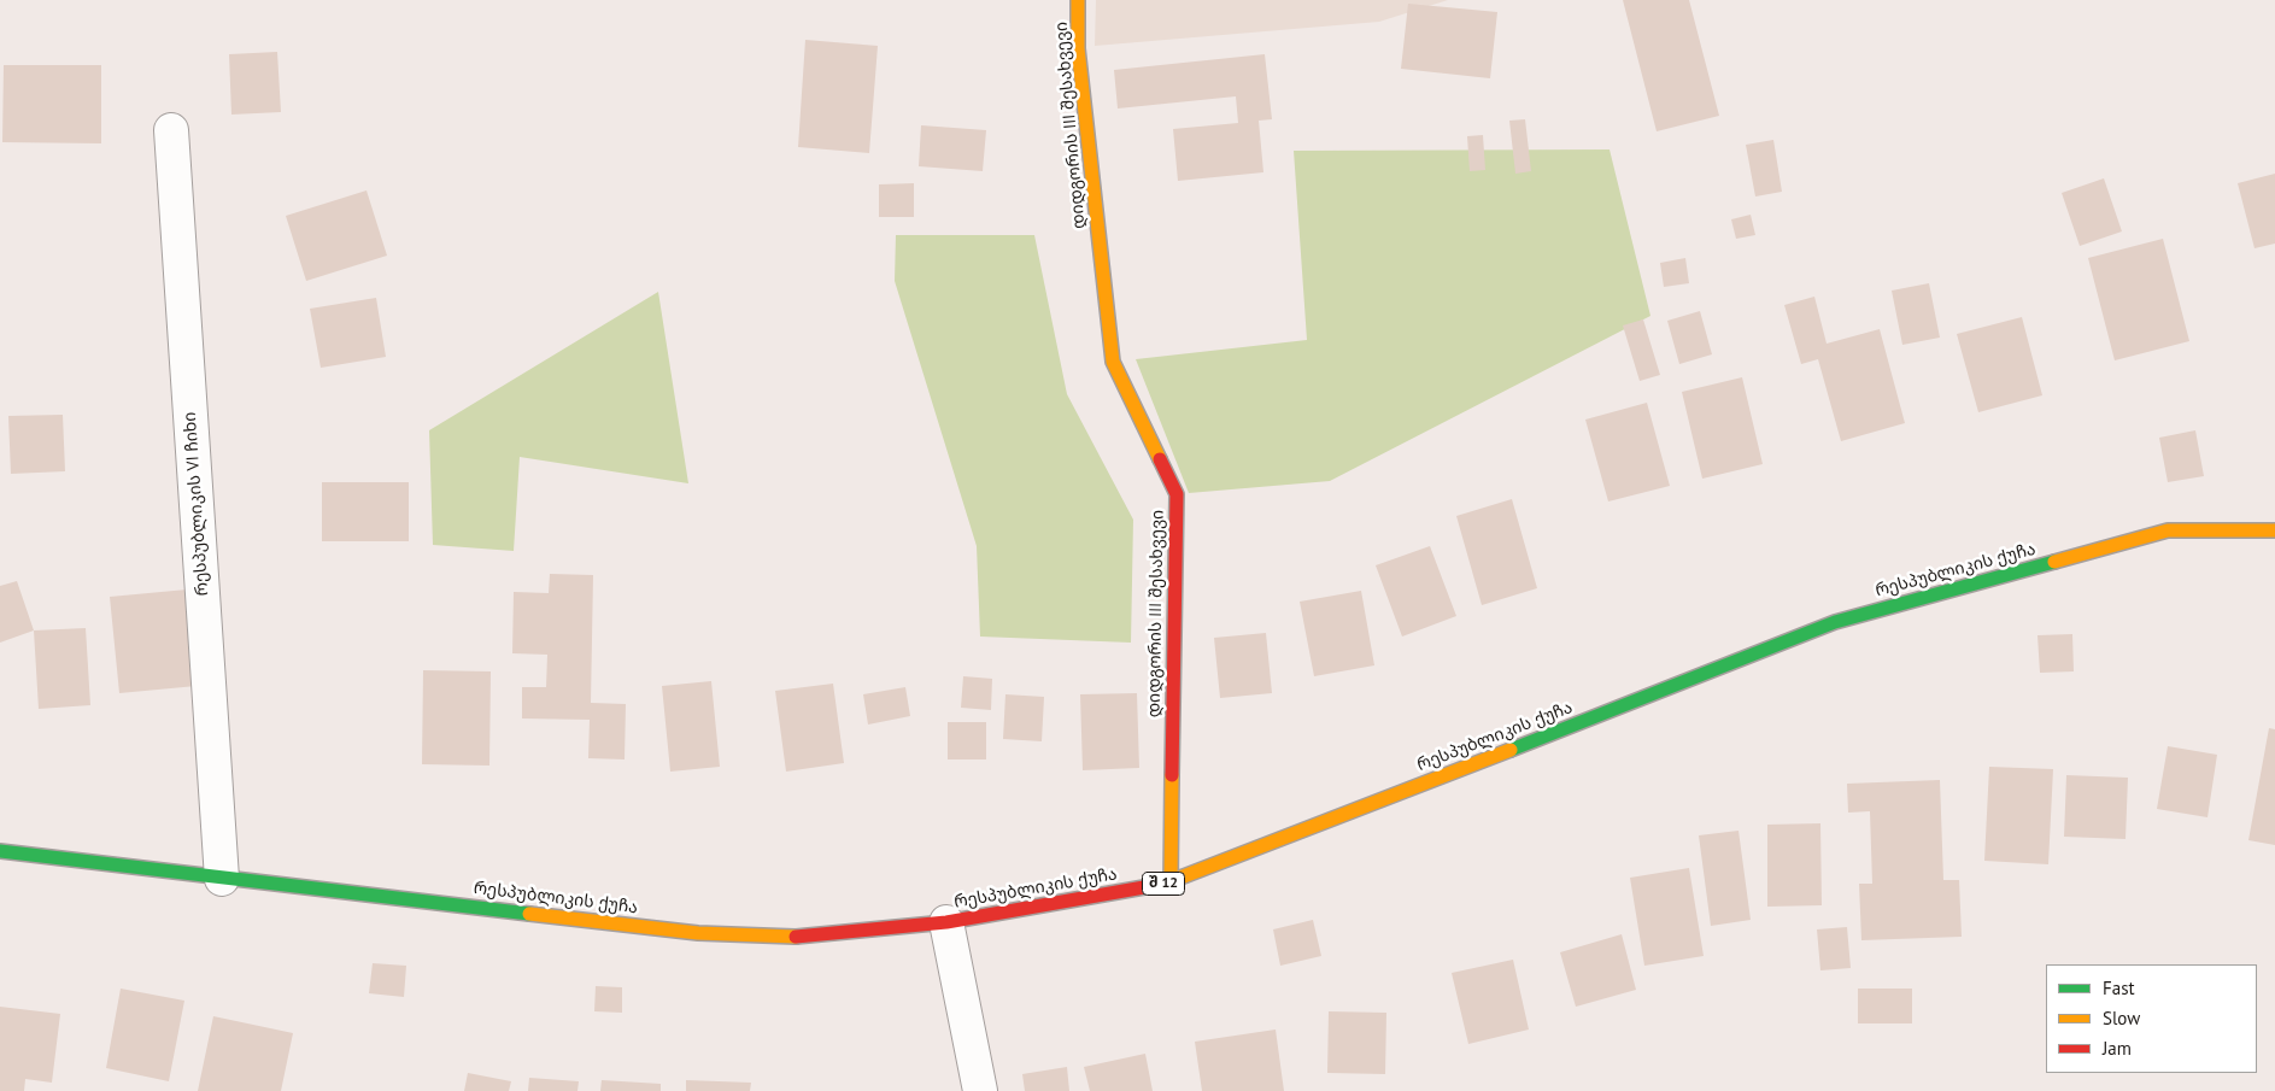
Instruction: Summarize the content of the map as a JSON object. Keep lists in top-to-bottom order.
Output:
{
  "streets": {
    "main road": ["დიდგორის III შესახვევი", "რესპუბლიკის ქუჩა", "შ 12"],
    "street": ["რესპუბლიკის VI ჩიხი"]
  },
  "crossings": [
    ["დიდგორის III შესახვევი", "რესპუბლიკის ქუჩა"],
    ["რესპუბლიკის VI ჩიხი", "რესპუბლიკის ქუჩა"]
  ],
  "legend": ["Fast", "Slow", "Jam"]
}
